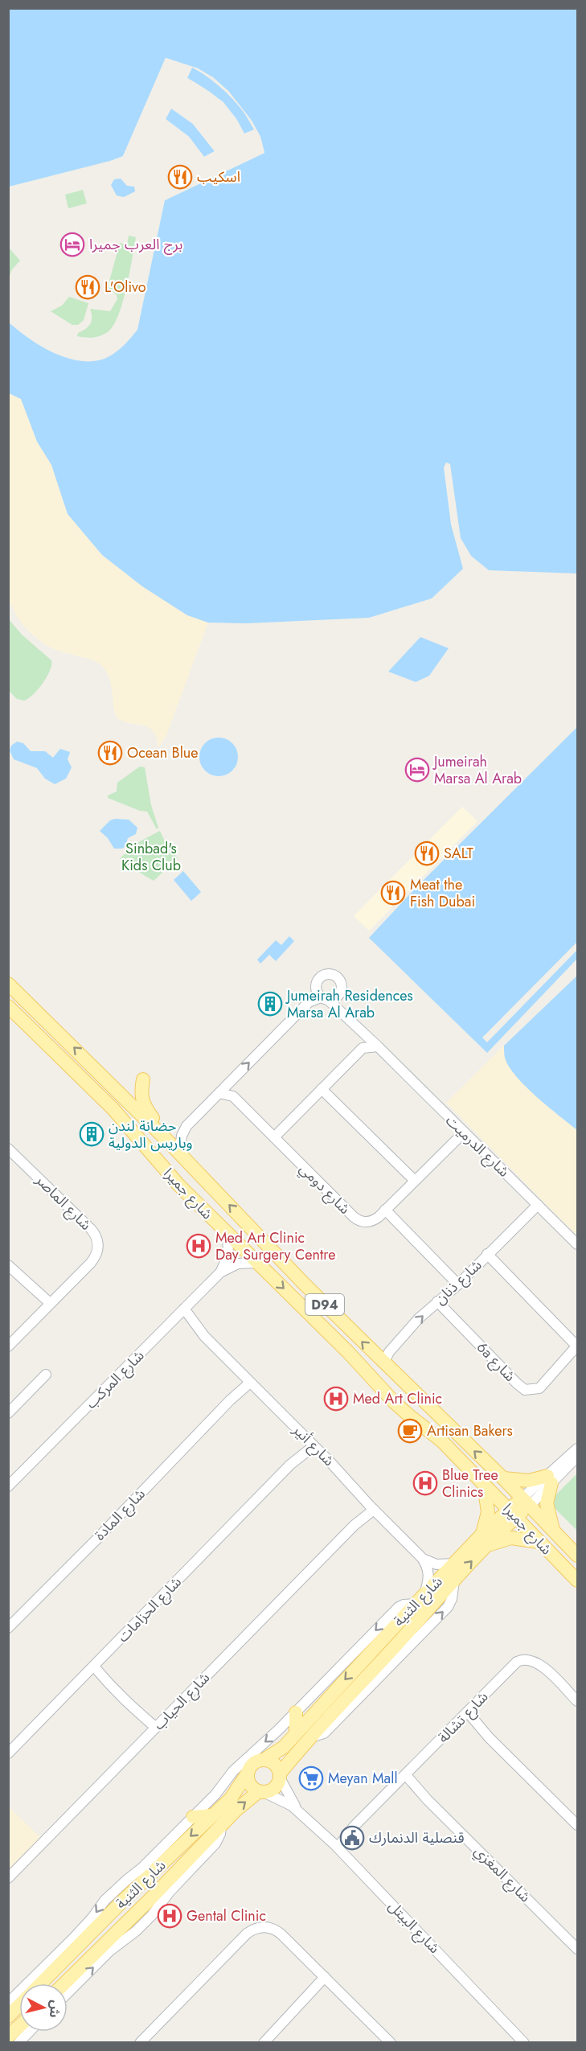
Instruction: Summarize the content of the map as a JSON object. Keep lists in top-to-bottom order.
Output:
{
  "streets": {
    "main road": ["شارع جميرا", "D94", "شارع الثنية"],
    "street": [
      "شارع الدرميت",
      "شارع دومي",
      "شارع الماصر",
      "شارع ذنان",
      "6a شارع",
      "شارع المركب",
      "شارع أنير",
      "شارع المادة",
      "شارع الحزامات",
      "شارع الحياب",
      "شارع تشالة",
      "شارع المغزي",
      "شارع البيتل"
    ]
  },
  "crossings": [
    ["شارع الدرميت", "شارع دومي"],
    ["شارع الدرميت", "شارع ذنان"],
    ["شارع جميرا", "شارع ذنان"],
    ["شارع جميرا", "شارع المركب"],
    ["شارع جميرا", "شارع الثنية"],
    ["شارع ذنان", "6a شارع"],
    ["شارع المركب", "شارع أنير"],
    ["شارع أنير", "شارع المادة"],
    ["شارع أنير", "شارع الحزامات"],
    ["شارع أنير", "شارع الحياب"],
    ["شارع الثنية", "شارع البيتل"],
    ["شارع تشالة", "شارع المغزي"],
    ["شارع تشالة", "شارع البيتل"]
  ],
  "one_way": ["شارع ذنان"],
  "parks": ["Sinbad's Kids Club"],
  "places": {
    "restaurant": [
      "اسكيب",
      "L'Olivo",
      "Ocean Blue",
      "SALT",
      "Meat the Fish Dubai"
    ],
    "hotel": ["برج العرب جميرا", "Jumeirah Marsa Al Arab"],
    "building": ["Jumeirah Residences Marsa Al Arab", "حضانة لندن وباريس الدولية"],
    "hospital": [
      "Med Art Clinic Day Surgery Centre",
      "Med Art Clinic",
      "Blue Tree Clinics",
      "Gental Clinic"
    ],
    "cafe": ["Artisan Bakers"],
    "supermarket": ["Meyan Mall"],
    "public building": ["قنصلية الدنمارك"]
  },
  "north": "right"
}
